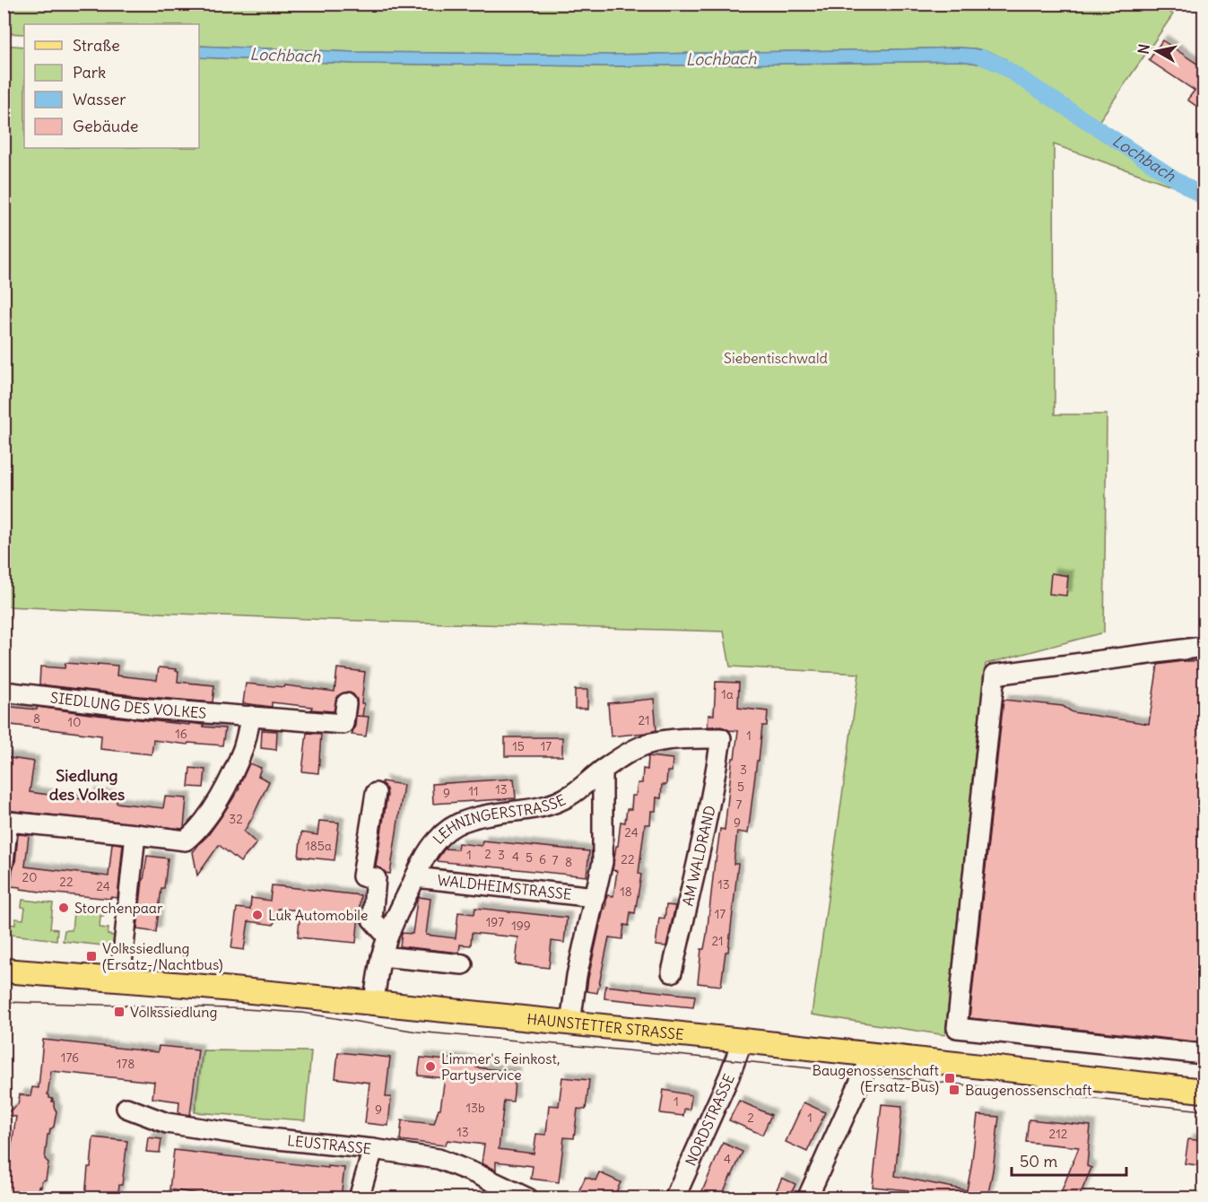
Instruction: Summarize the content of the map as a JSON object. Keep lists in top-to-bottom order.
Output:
{
  "streets": {
    "main road": ["HAUNSTETTER STRASSE"],
    "street": [
      "SIEDLUNG DES VOLKES",
      "LEHNINGERSTRASSE",
      "AM WALDRAND",
      "WALDHEIMSTRASSE",
      "NORDSTRASSE",
      "LEUSTRASSE"
    ]
  },
  "crossings": [
    ["LEHNINGERSTRASSE", "AM WALDRAND"],
    ["LEHNINGERSTRASSE", "WALDHEIMSTRASSE"],
    ["LEHNINGERSTRASSE", "HAUNSTETTER STRASSE"],
    ["WALDHEIMSTRASSE", "HAUNSTETTER STRASSE"],
    ["HAUNSTETTER STRASSE", "NORDSTRASSE"]
  ],
  "districts": ["Siedlung des Volkes"],
  "water": ["Lochbach"],
  "parks": ["Siebentischwald"],
  "places": {
    "other": ["Storchenpaar", "Luk Automobile", "Limmer's Feinkost, Partyservice"],
    "transit": [
      "Volkssiedlung (Ersatz-/Nachtbus)",
      "Volkssiedlung",
      "Baugenossenschaft (Ersatz-Bus)",
      "Baugenossenschaft"
    ]
  },
  "house_numbers": [
    "1a",
    "8",
    "21",
    "10",
    "16",
    "1",
    "15",
    "17",
    "3",
    "5",
    "13",
    "11",
    "9",
    "7",
    "32",
    "9",
    "24",
    "185a",
    "2",
    "1",
    "3",
    "4",
    "5",
    "6",
    "22",
    "7",
    "8",
    "20",
    "22",
    "13",
    "24",
    "18",
    "17",
    "197",
    "199",
    "21",
    "176",
    "178",
    "1",
    "13b",
    "9",
    "2",
    "1",
    "13",
    "212",
    "4"
  ],
  "legend": [
    "Straße",
    "Park",
    "Wasser",
    "Gebäude"
  ],
  "scale_bar": "50 m",
  "north": "left"
}
